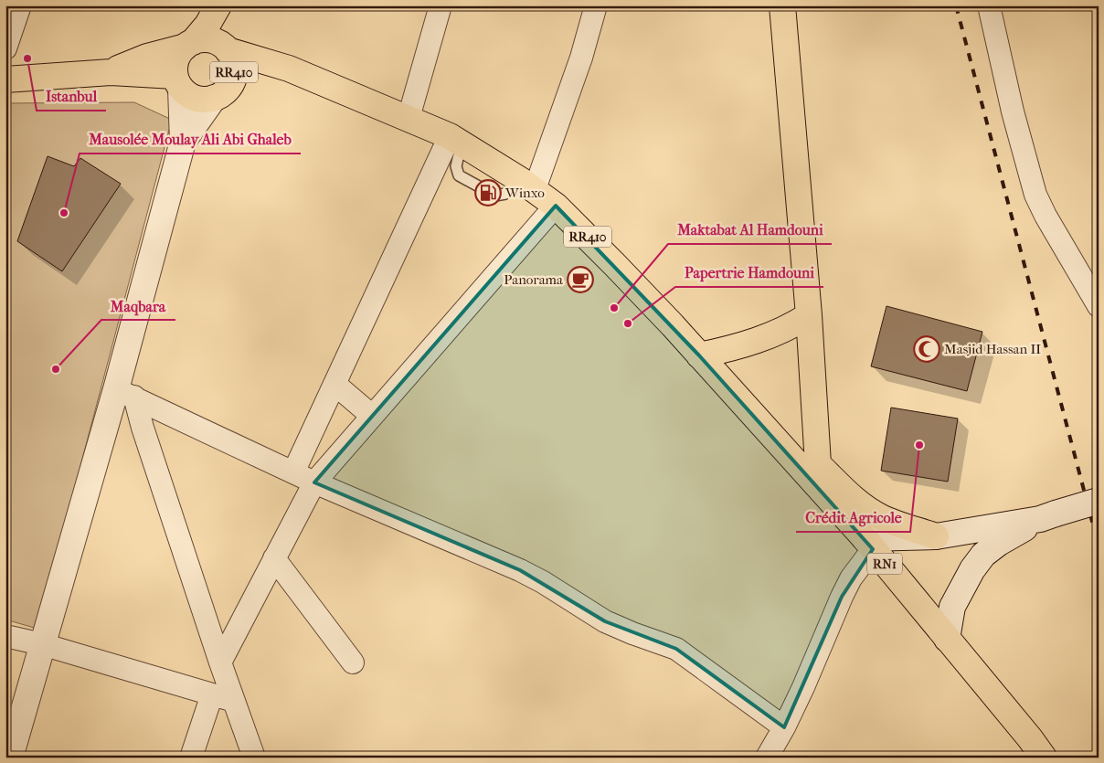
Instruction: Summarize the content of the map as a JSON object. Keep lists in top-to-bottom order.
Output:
{
  "streets": {
    "main road": ["RR410", "RN1"]
  },
  "crossings": [
    ["RR410", "RN1"]
  ],
  "places": {
    "other": [
      "Istanbul",
      "Mausolée Moulay Ali Abi Ghaleb",
      "Maktabat Al Hamdouni",
      "Papertrie Hamdouni",
      "Maqbara",
      "Crédit Agricole"
    ],
    "fuel station": ["Winxo"],
    "cafe": ["Panorama"],
    "mosque": ["Masjid Hassan II"]
  }
}
